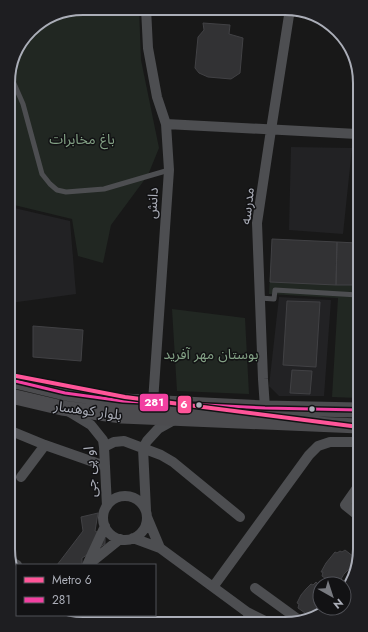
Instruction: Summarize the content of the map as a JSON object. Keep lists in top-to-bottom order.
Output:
{
  "streets": {
    "main road": ["بلوار کوهسار"],
    "street": ["دانش", "مدرسه", "او پی جی"]
  },
  "crossings": [
    ["دانش", "بلوار کوهسار"],
    ["مدرسه", "بلوار کوهسار"],
    ["بلوار کوهسار", "او پی جی"]
  ],
  "parks": ["باغ مخابرات", "بوستان مهر آفرید"],
  "lines": ["metro line 6", "transit line 281"],
  "legend": ["Metro 6", "281"],
  "north": "bottom right"
}
